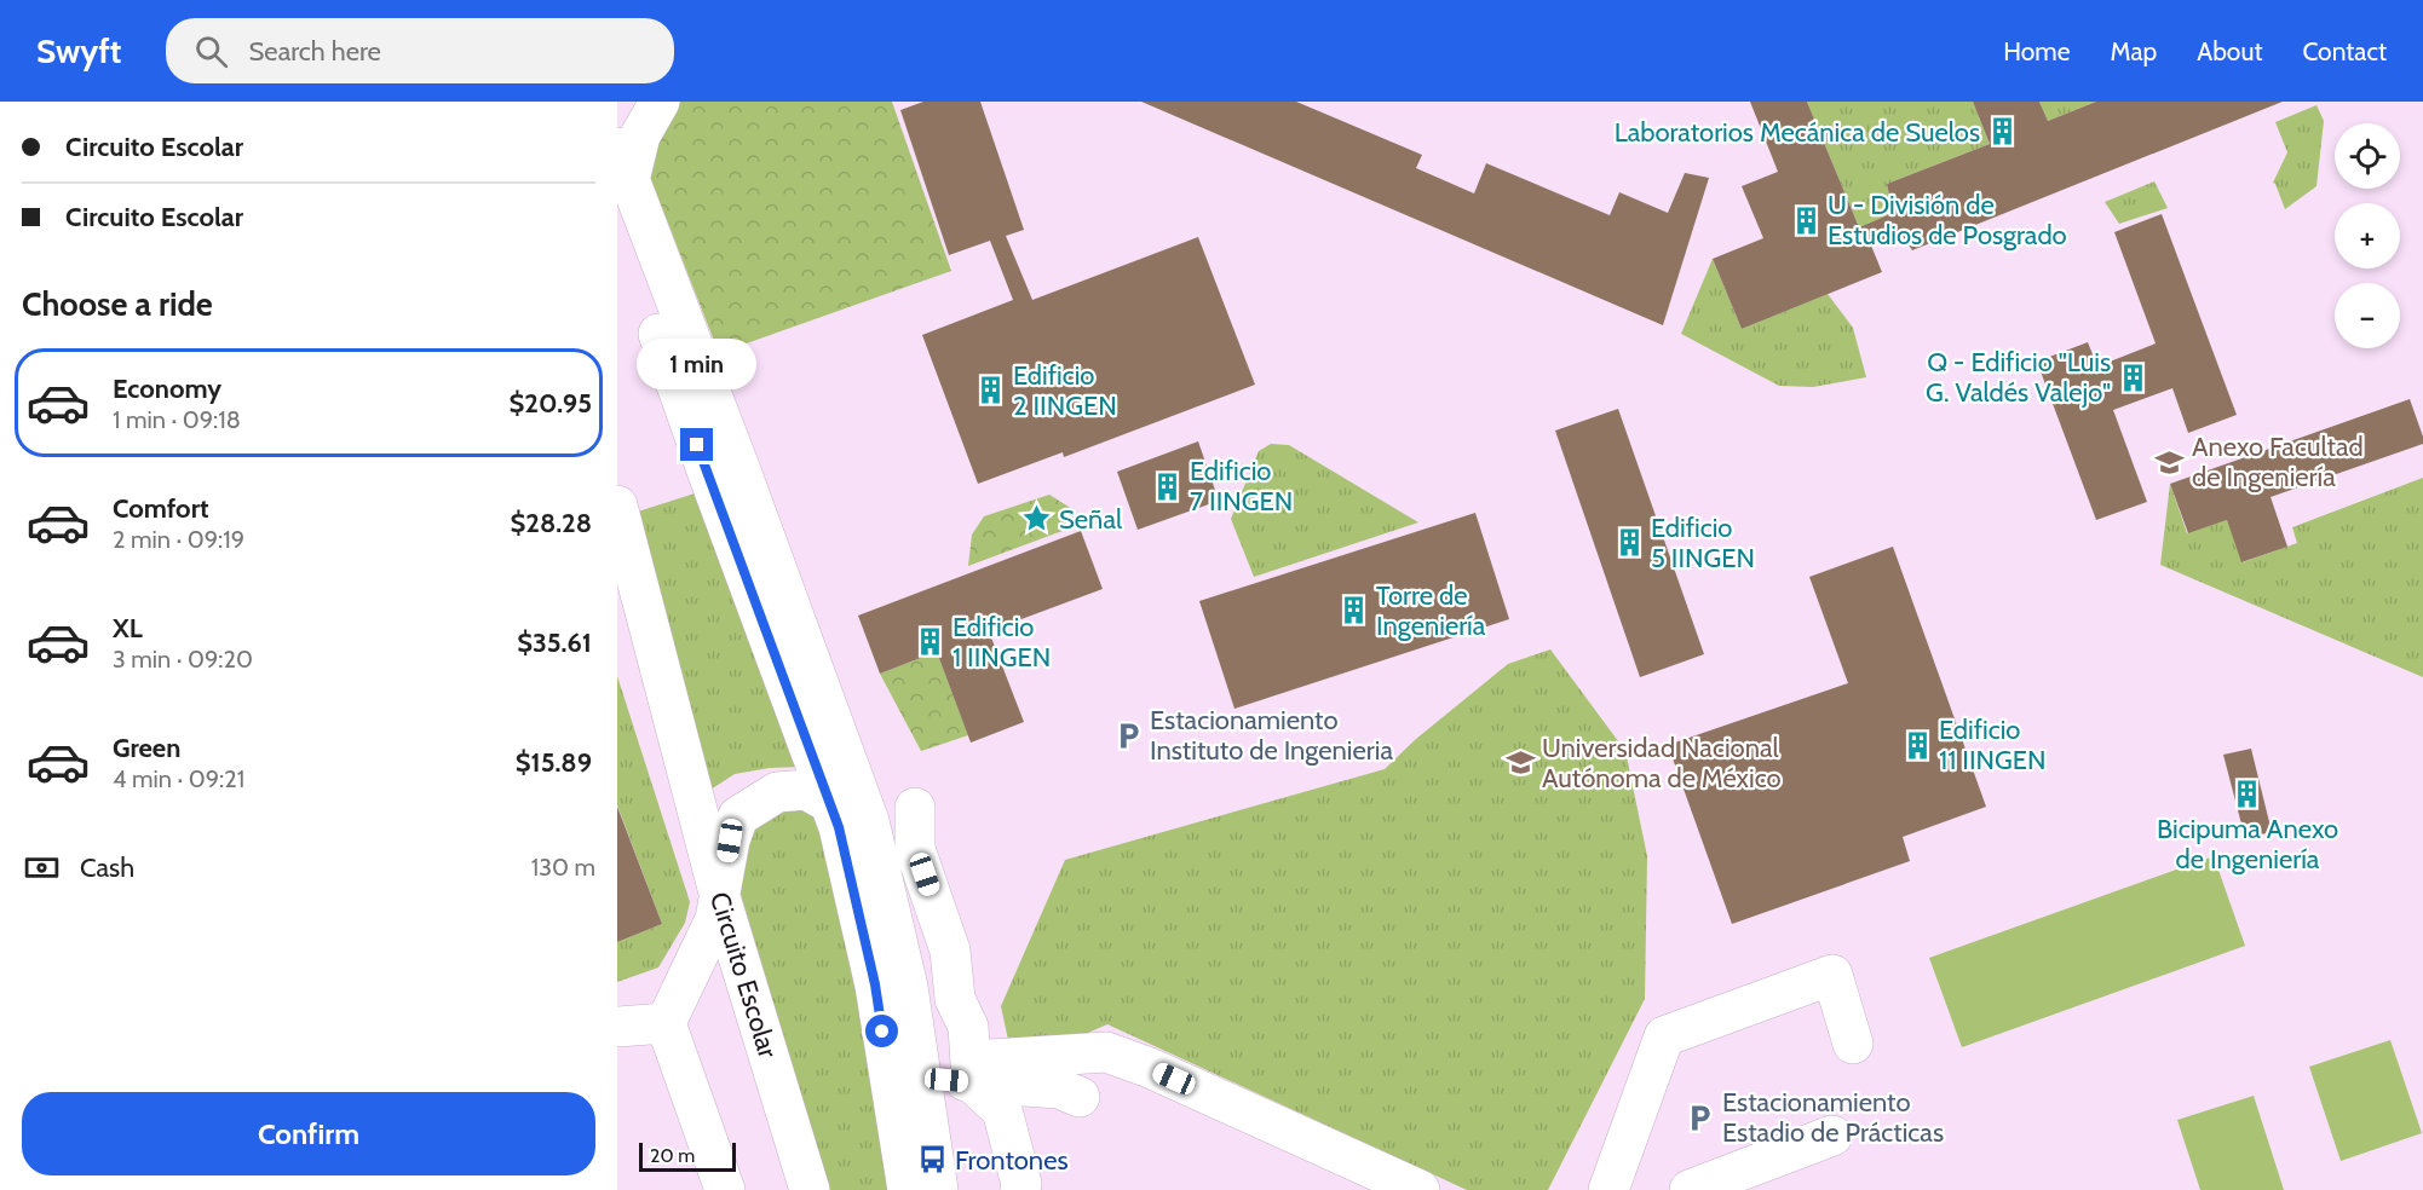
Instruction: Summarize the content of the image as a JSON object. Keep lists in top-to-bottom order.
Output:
{
  "streets": {
    "street": ["Circuito Escolar"]
  },
  "places": {
    "building": [
      "Laboratorios Mecánica de Suelos",
      "U - División de Estudios de Posgrado",
      "Q - Edificio \"Luis G. Valdés Valejo\"",
      "Edificio 2 IINGEN",
      "Edificio 7 IINGEN",
      "Edificio 5 IINGEN",
      "Torre de Ingeniería",
      "Edificio 1 IINGEN",
      "Edificio 11 IINGEN",
      "Bicipuma Anexo de Ingeniería"
    ],
    "school or university": ["Anexo Facultad de Ingeniería", "Universidad Nacional Autónoma de México"],
    "place": ["Señal"],
    "parking": ["Estacionamiento Instituto de Ingenieria", "Estacionamiento Estadio de Prácticas"],
    "bus stop": ["Frontones"]
  },
  "scale_bar": "20 m",
  "page": {
    "header": "Swyft",
    "search": "Search here",
    "nav": [
      "Home",
      "Map",
      "About",
      "Contact"
    ],
    "banner": ["Circuito Escolar", "Circuito Escolar"],
    "map_buttons": ["+", "−"],
    "heading": "Choose a ride",
    "bubble": "1 min",
    "list": [
      {
        "name": "Economy",
        "note": "1 min · 09:18",
        "value": "$20.95"
      },
      {
        "name": "Comfort",
        "note": "2 min · 09:19",
        "value": "$28.28"
      },
      {
        "name": "XL",
        "note": "3 min · 09:20",
        "value": "$35.61"
      },
      {
        "name": "Green",
        "note": "4 min · 09:21",
        "value": "$15.89"
      }
    ],
    "pay": ["Cash", "130 m"],
    "buttons": "Confirm",
    "scale": "20 m"
  }
}
